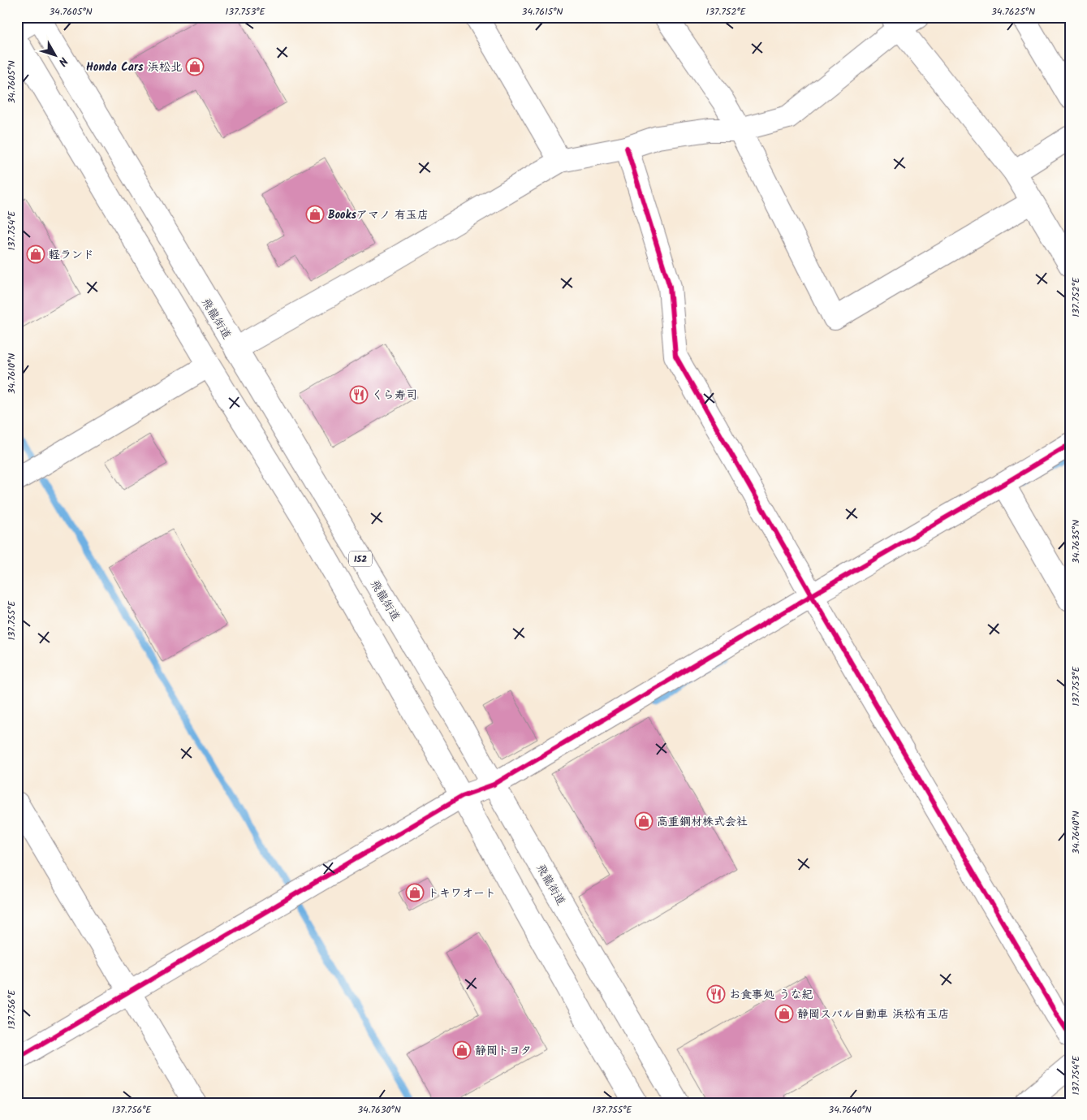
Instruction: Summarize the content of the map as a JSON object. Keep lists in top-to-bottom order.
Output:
{
  "streets": {
    "main road": ["飛龍街道", "152"]
  },
  "places": {
    "shop": [
      "Honda Cars 浜松北",
      "Booksアマノ 有玉店",
      "軽ランド",
      "高重鋼材株式会社",
      "トキワオート",
      "静岡スバル自動車 浜松有玉店",
      "静岡トヨタ"
    ],
    "restaurant": ["くら寿司", "お食事処 うな紀"]
  },
  "north": "bottom right",
  "coordinates": [
    "34.7605°N",
    "137.753°E",
    "34.7615°N",
    "137.752°E",
    "34.7625°N",
    "137.754°E",
    "34.7610°N",
    "34.7635°N",
    "137.755°E",
    "34.7640°N",
    "137.756°E",
    "34.7630°N"
  ]
}
